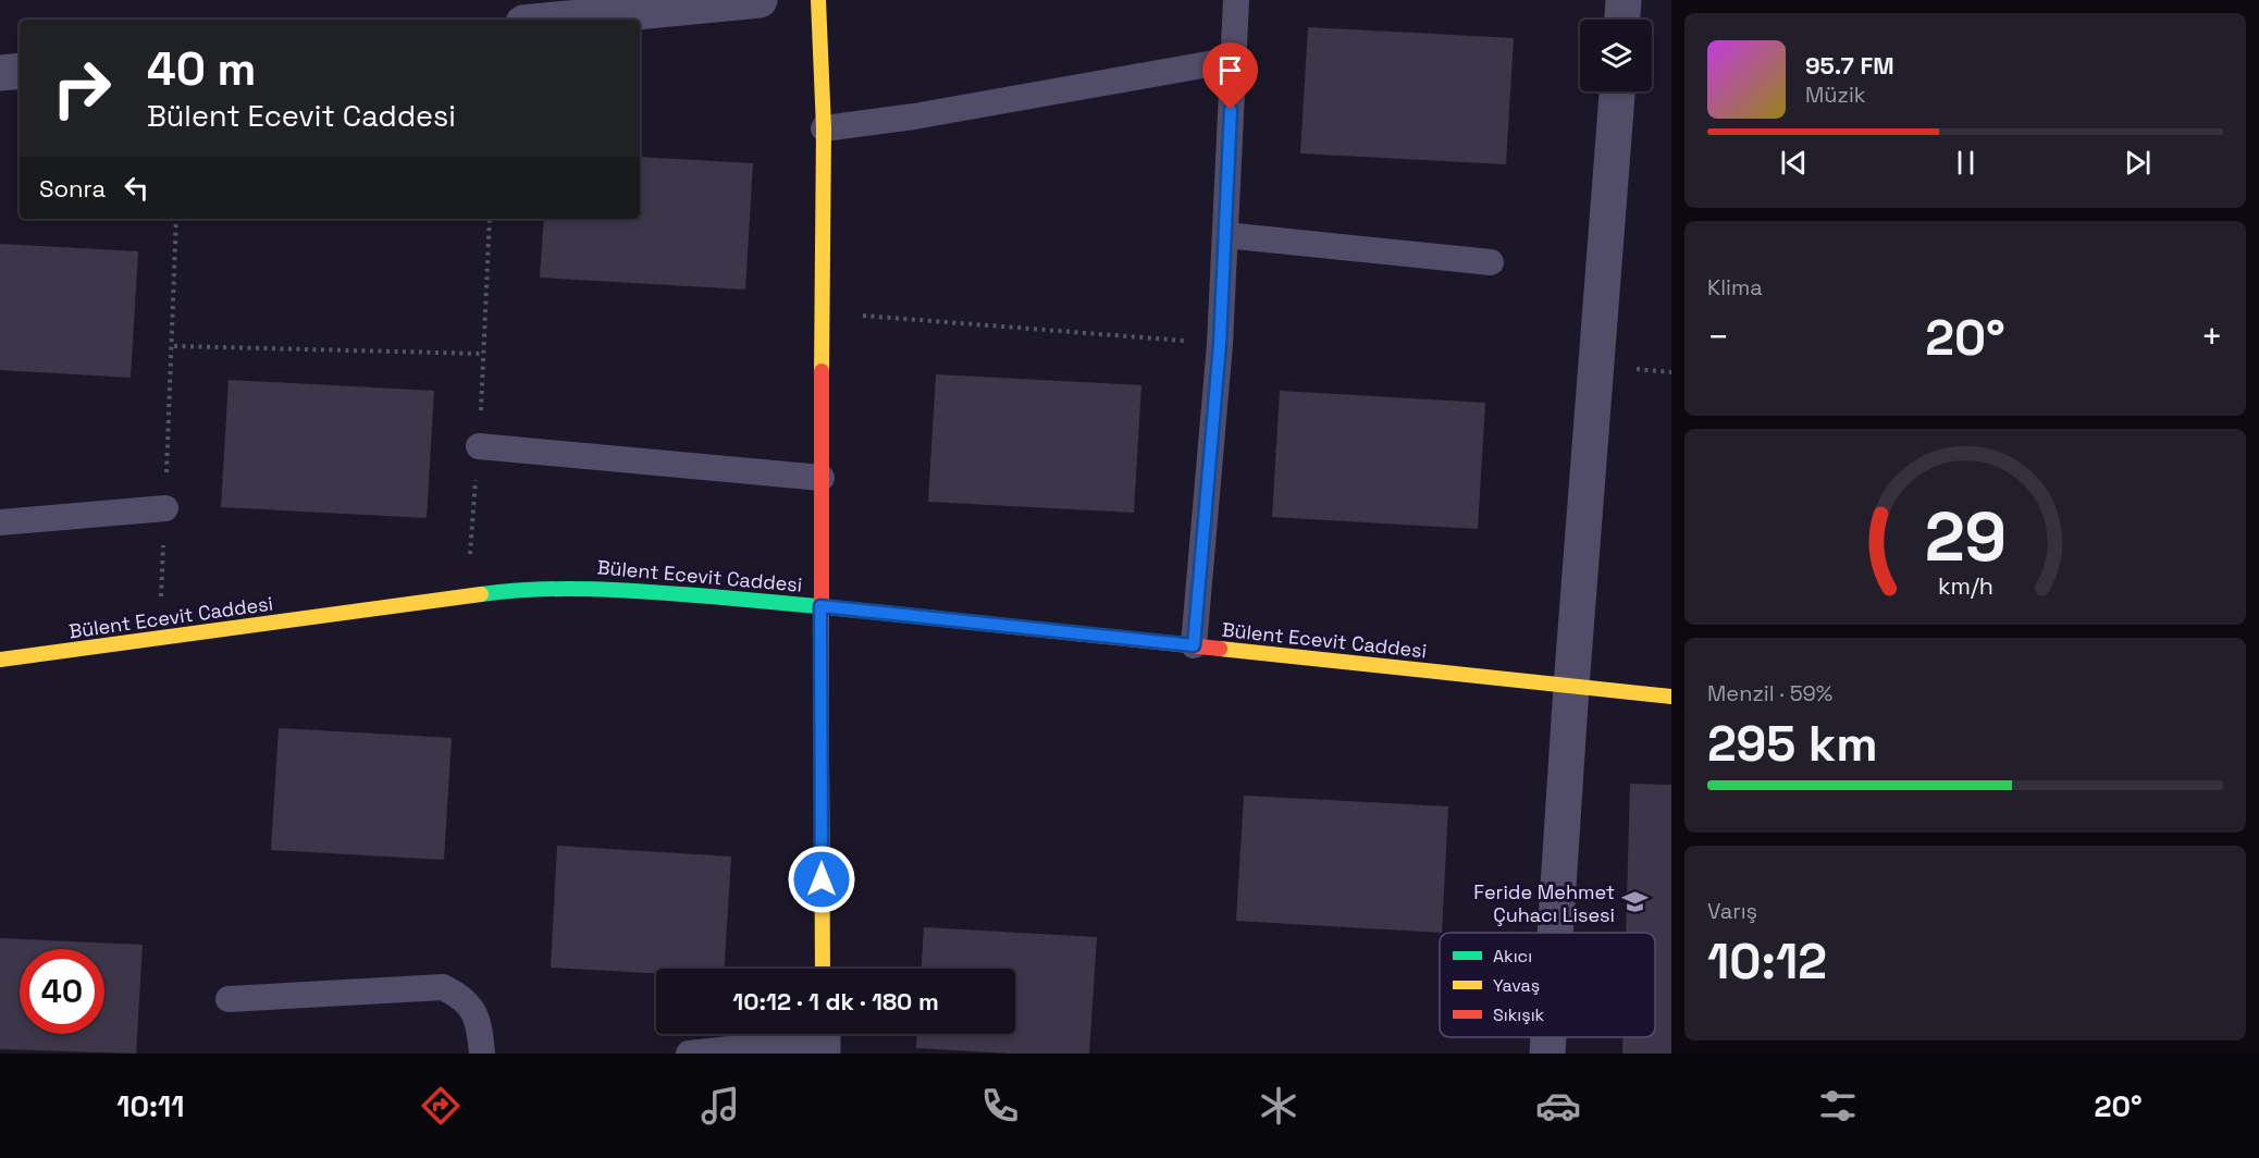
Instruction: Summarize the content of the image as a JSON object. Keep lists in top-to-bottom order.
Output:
{
  "streets": {
    "street": ["Bülent Ecevit Caddesi"]
  },
  "places": {
    "school or university": ["Feride Mehmet Çuhacı Lisesi"]
  },
  "legend": ["Akıcı", "Yavaş", "Sıkışık"],
  "page": {
    "turn": ["40 m", "Bülent Ecevit Caddesi"],
    "song": ["95.7 FM", "Müzik"],
    "then": "Sonra",
    "tile": [
      "Klima",
      ["Menzil · 59%", "295 km"],
      ["Varış", "10:12"]
    ],
    "heat": ["−", "20°", "+"],
    "limit": "40",
    "trip": "10:12 · 1 dk · 180 m",
    "tabs": ["10:11", "20°"],
    "gauge": ["29", "km/h"]
  }
}
